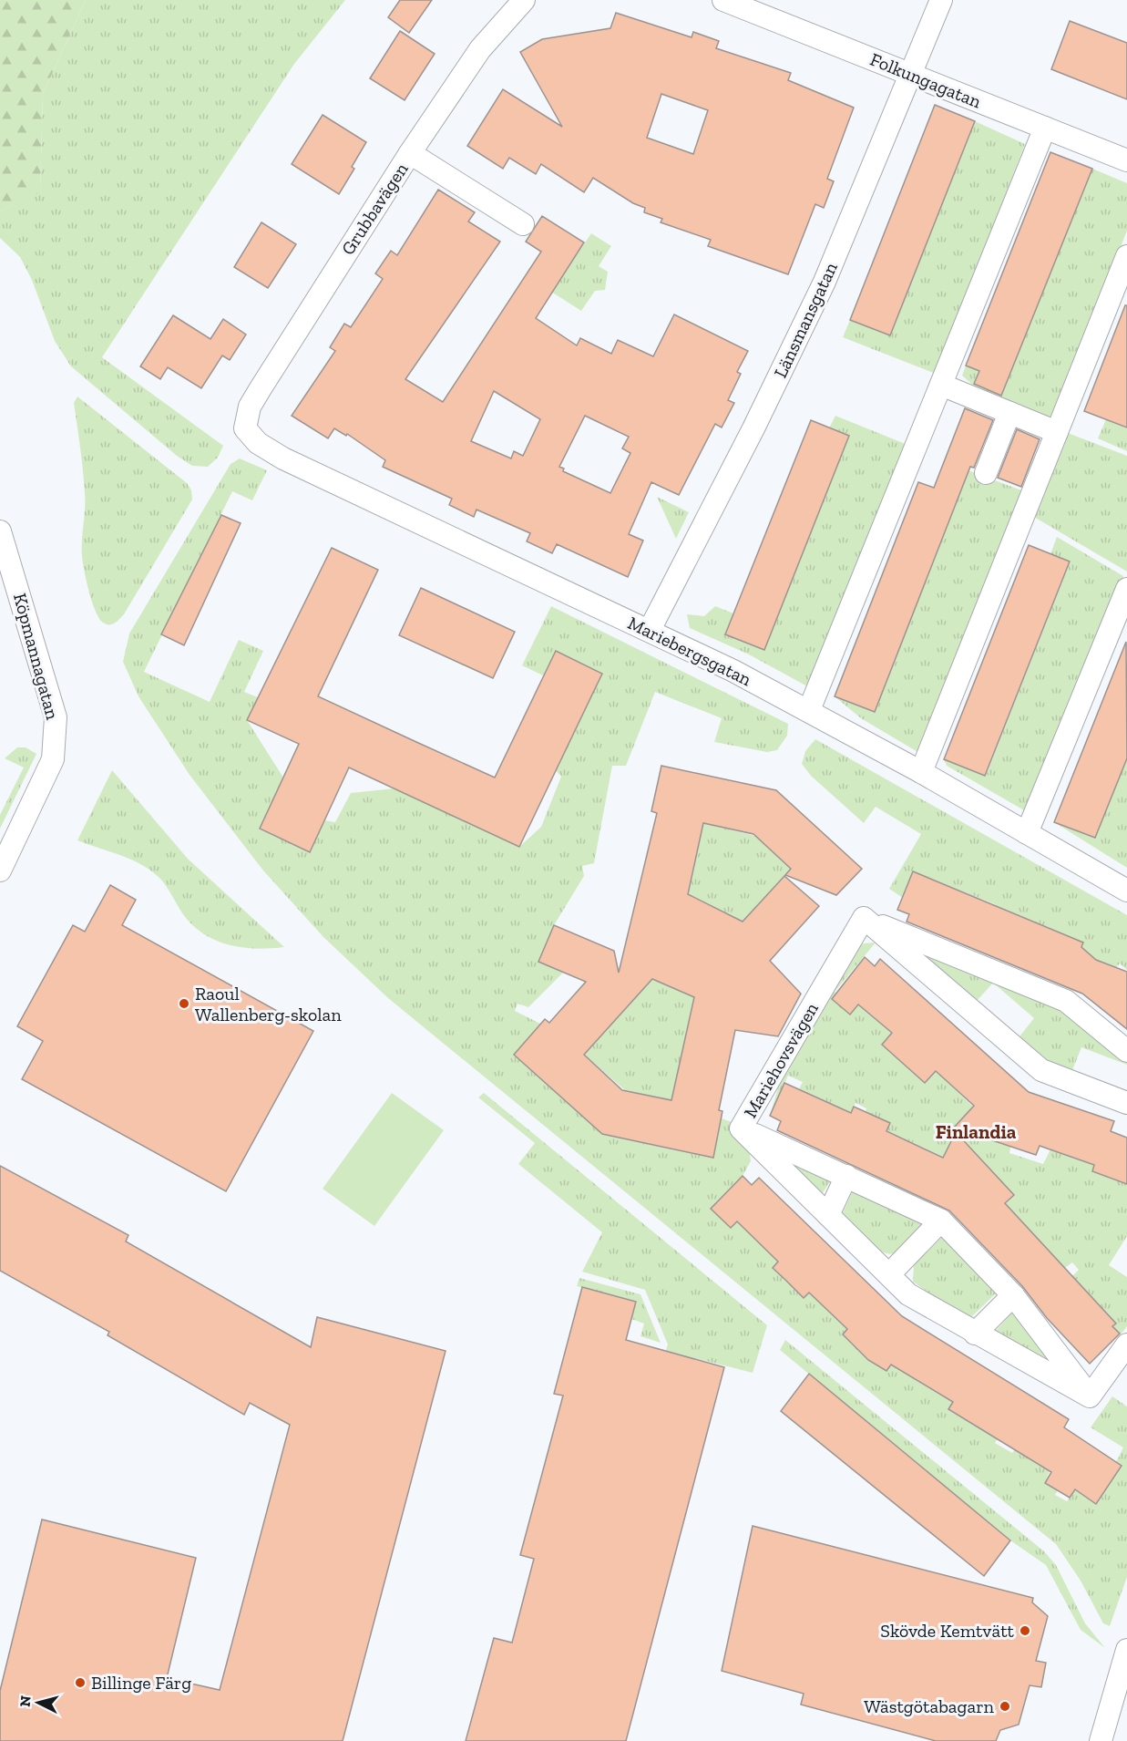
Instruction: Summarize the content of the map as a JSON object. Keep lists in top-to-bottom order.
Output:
{
  "streets": {
    "street": [
      "Folkungagatan",
      "Grubbavägen",
      "Länsmansgatan",
      "Mariebergsgatan",
      "Köpmannagatan",
      "Mariehovsvägen"
    ]
  },
  "crossings": [
    ["Folkungagatan", "Länsmansgatan"],
    ["Grubbavägen", "Mariebergsgatan"],
    ["Länsmansgatan", "Mariebergsgatan"]
  ],
  "districts": ["Finlandia"],
  "places": [
    "Raoul Wallenberg-skolan",
    "Skövde Kemtvätt",
    "Billinge Färg",
    "Wästgötabagarn"
  ],
  "north": "left"
}
